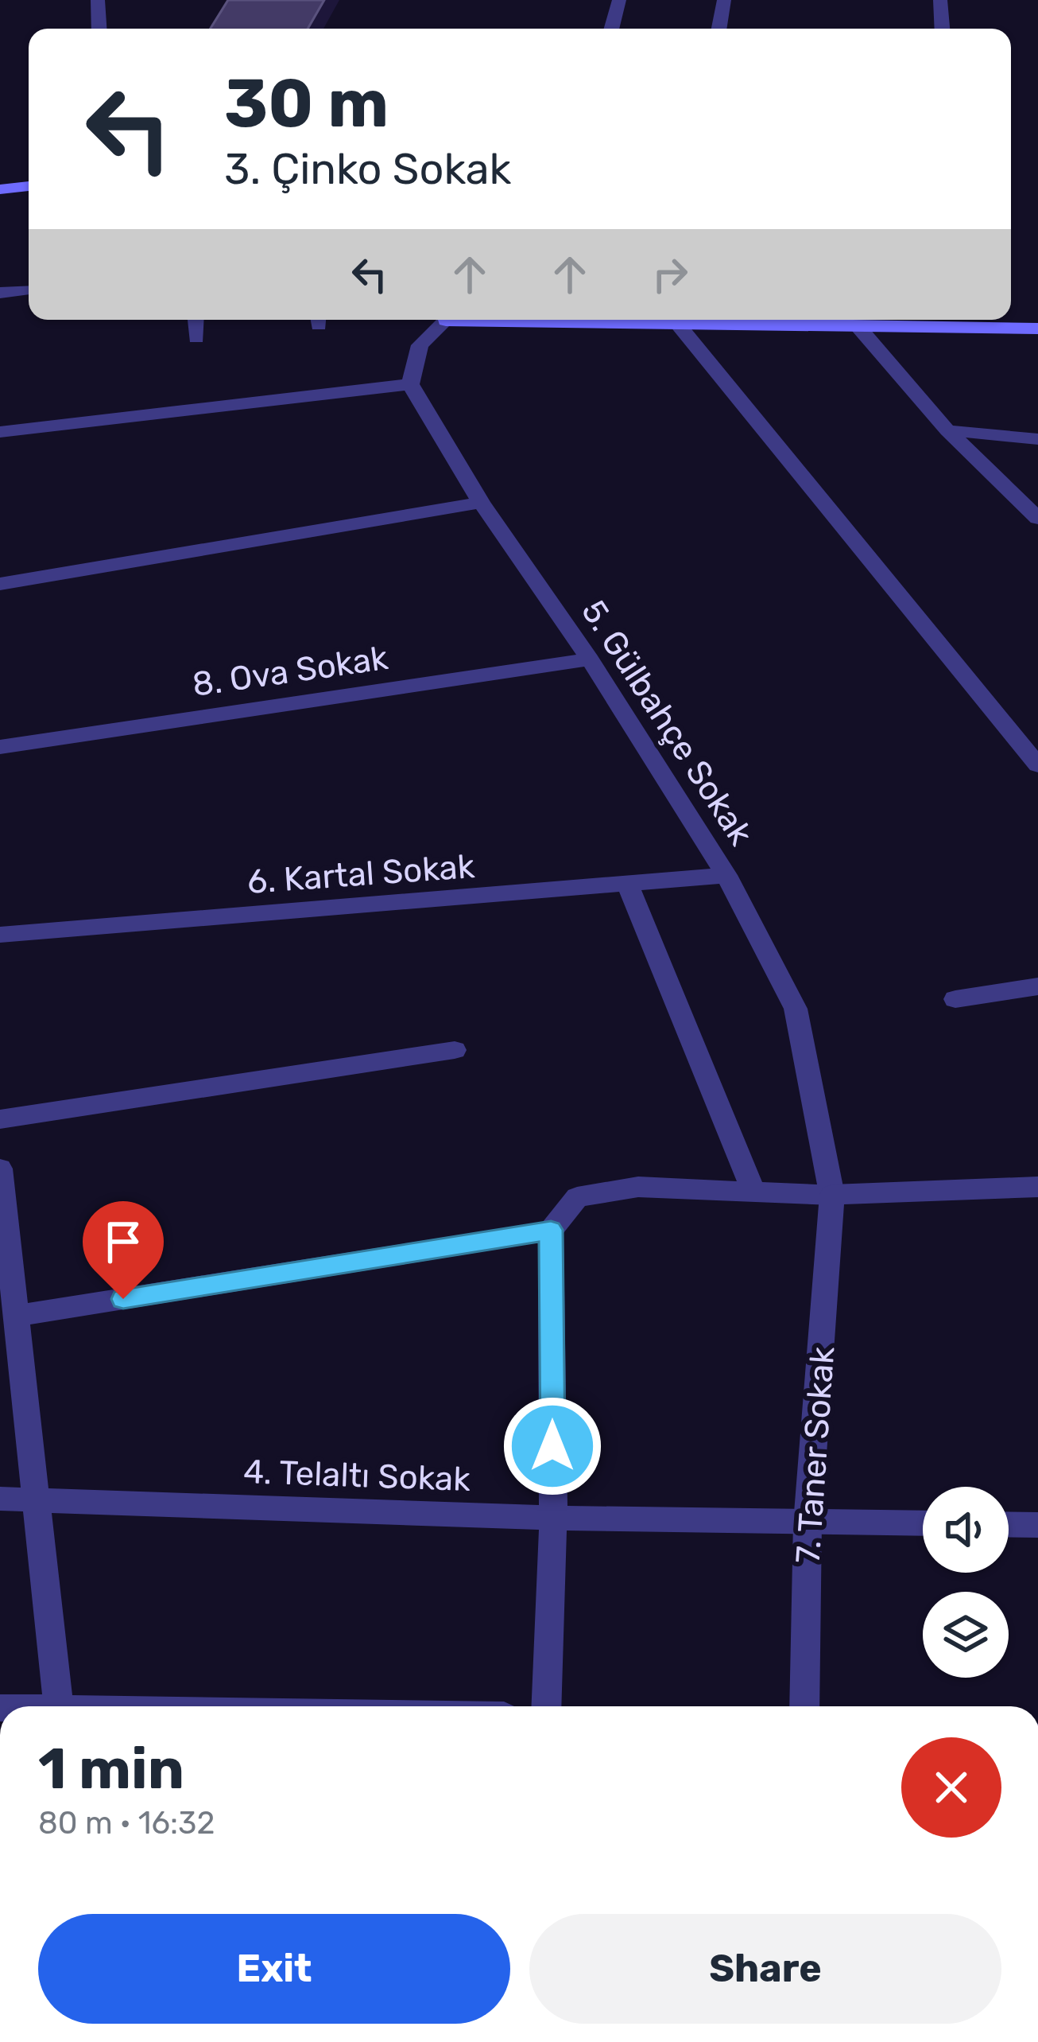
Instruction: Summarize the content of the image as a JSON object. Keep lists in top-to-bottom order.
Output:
{
  "streets": {
    "street": [
      "8. Ova Sokak",
      "5. Gülbahçe Sokak",
      "6. Kartal Sokak",
      "7. Taner Sokak",
      "4. Telaltı Sokak"
    ]
  },
  "crossings": [
    ["8. Ova Sokak", "5. Gülbahçe Sokak"],
    ["5. Gülbahçe Sokak", "6. Kartal Sokak"],
    ["5. Gülbahçe Sokak", "7. Taner Sokak"],
    ["7. Taner Sokak", "4. Telaltı Sokak"]
  ],
  "page": {
    "turn": ["30 m", "3. Çinko Sokak"],
    "heading": ["1 min", "80 m · 16:32"],
    "buttons": ["Exit", "Share"]
  }
}
